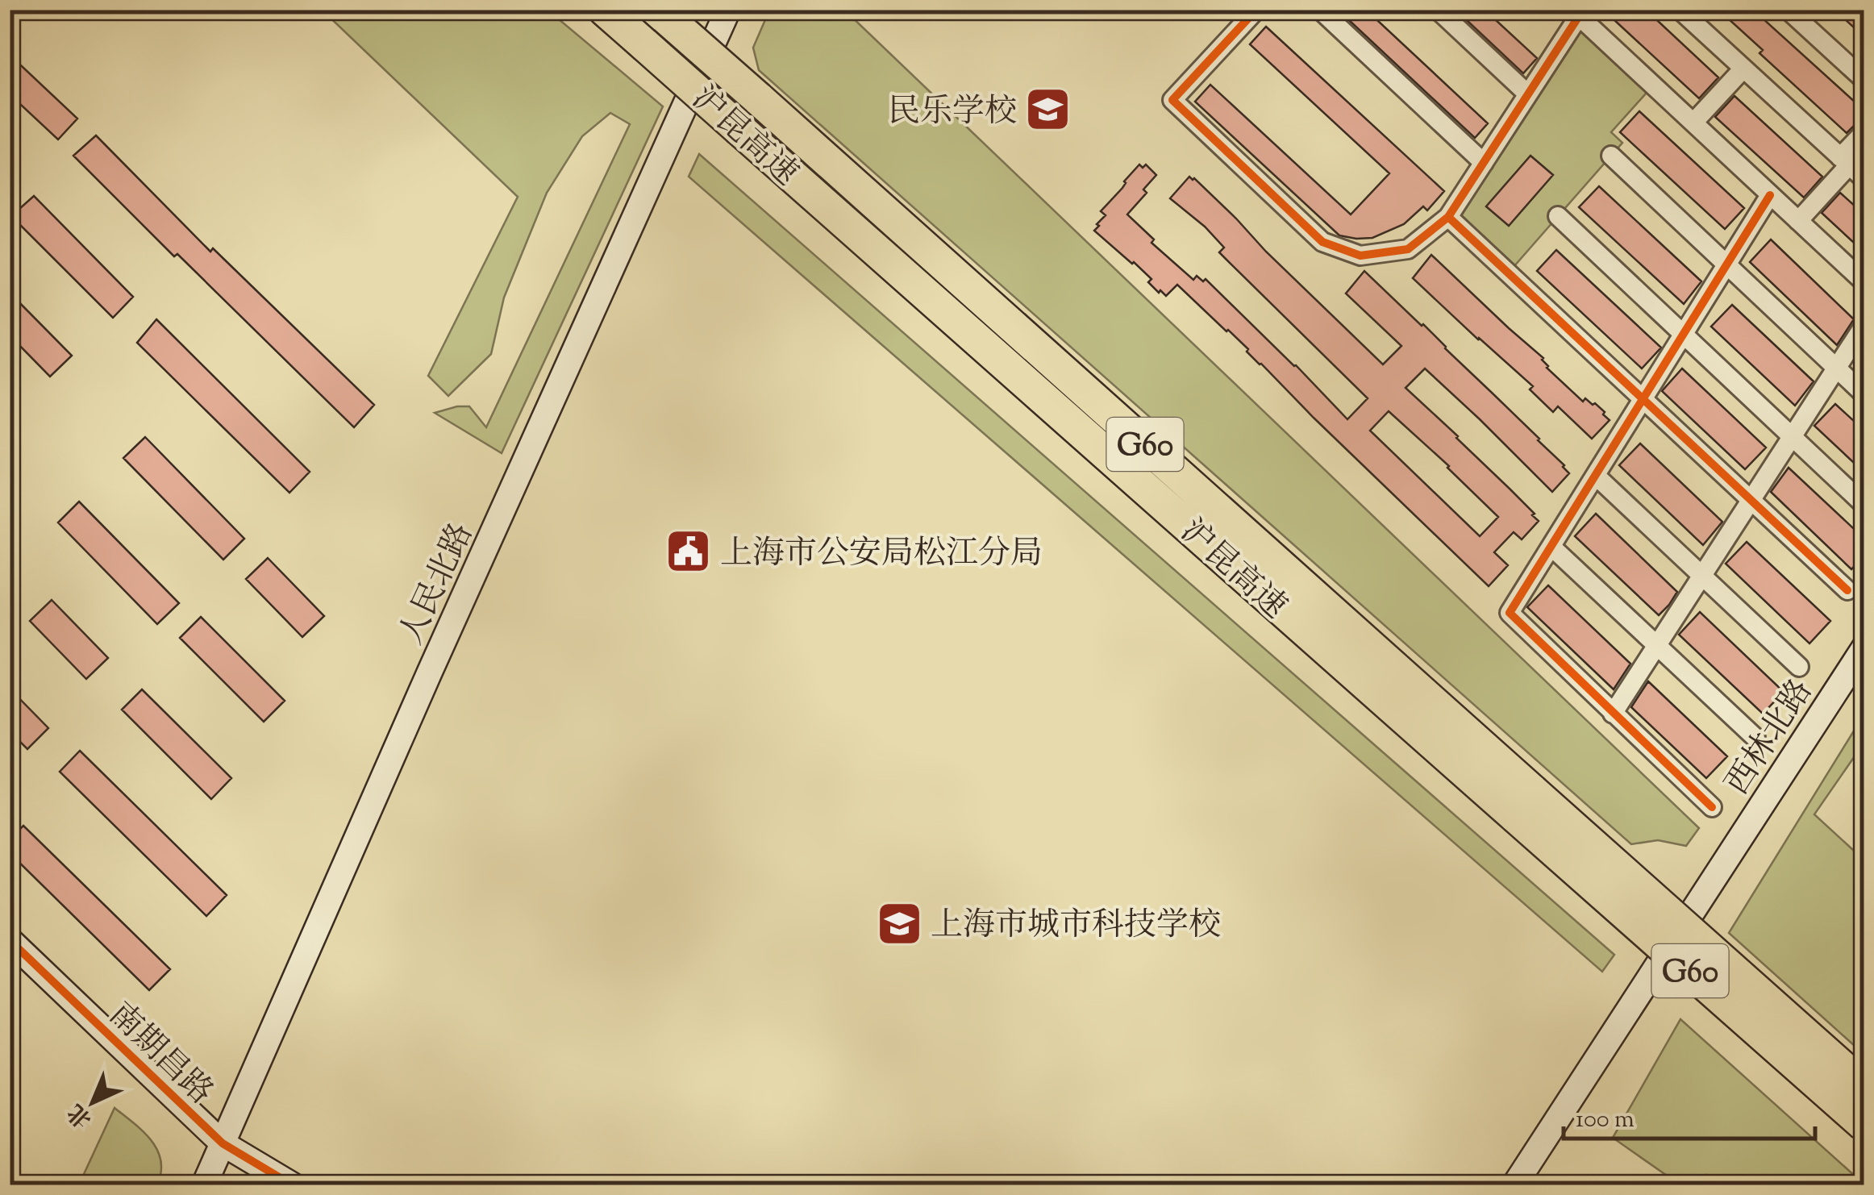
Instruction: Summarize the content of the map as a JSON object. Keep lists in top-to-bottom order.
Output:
{
  "streets": {
    "highway": ["沪昆高速", "G60"],
    "main road": ["人民北路", "西林北路", "南期昌路"]
  },
  "crossings": [
    ["人民北路", "南期昌路"]
  ],
  "places": {
    "school or university": ["民乐学校", "上海市城市科技学校"],
    "public building": ["上海市公安局松江分局"]
  },
  "scale_bar": "100 m",
  "north": "bottom left"
}
